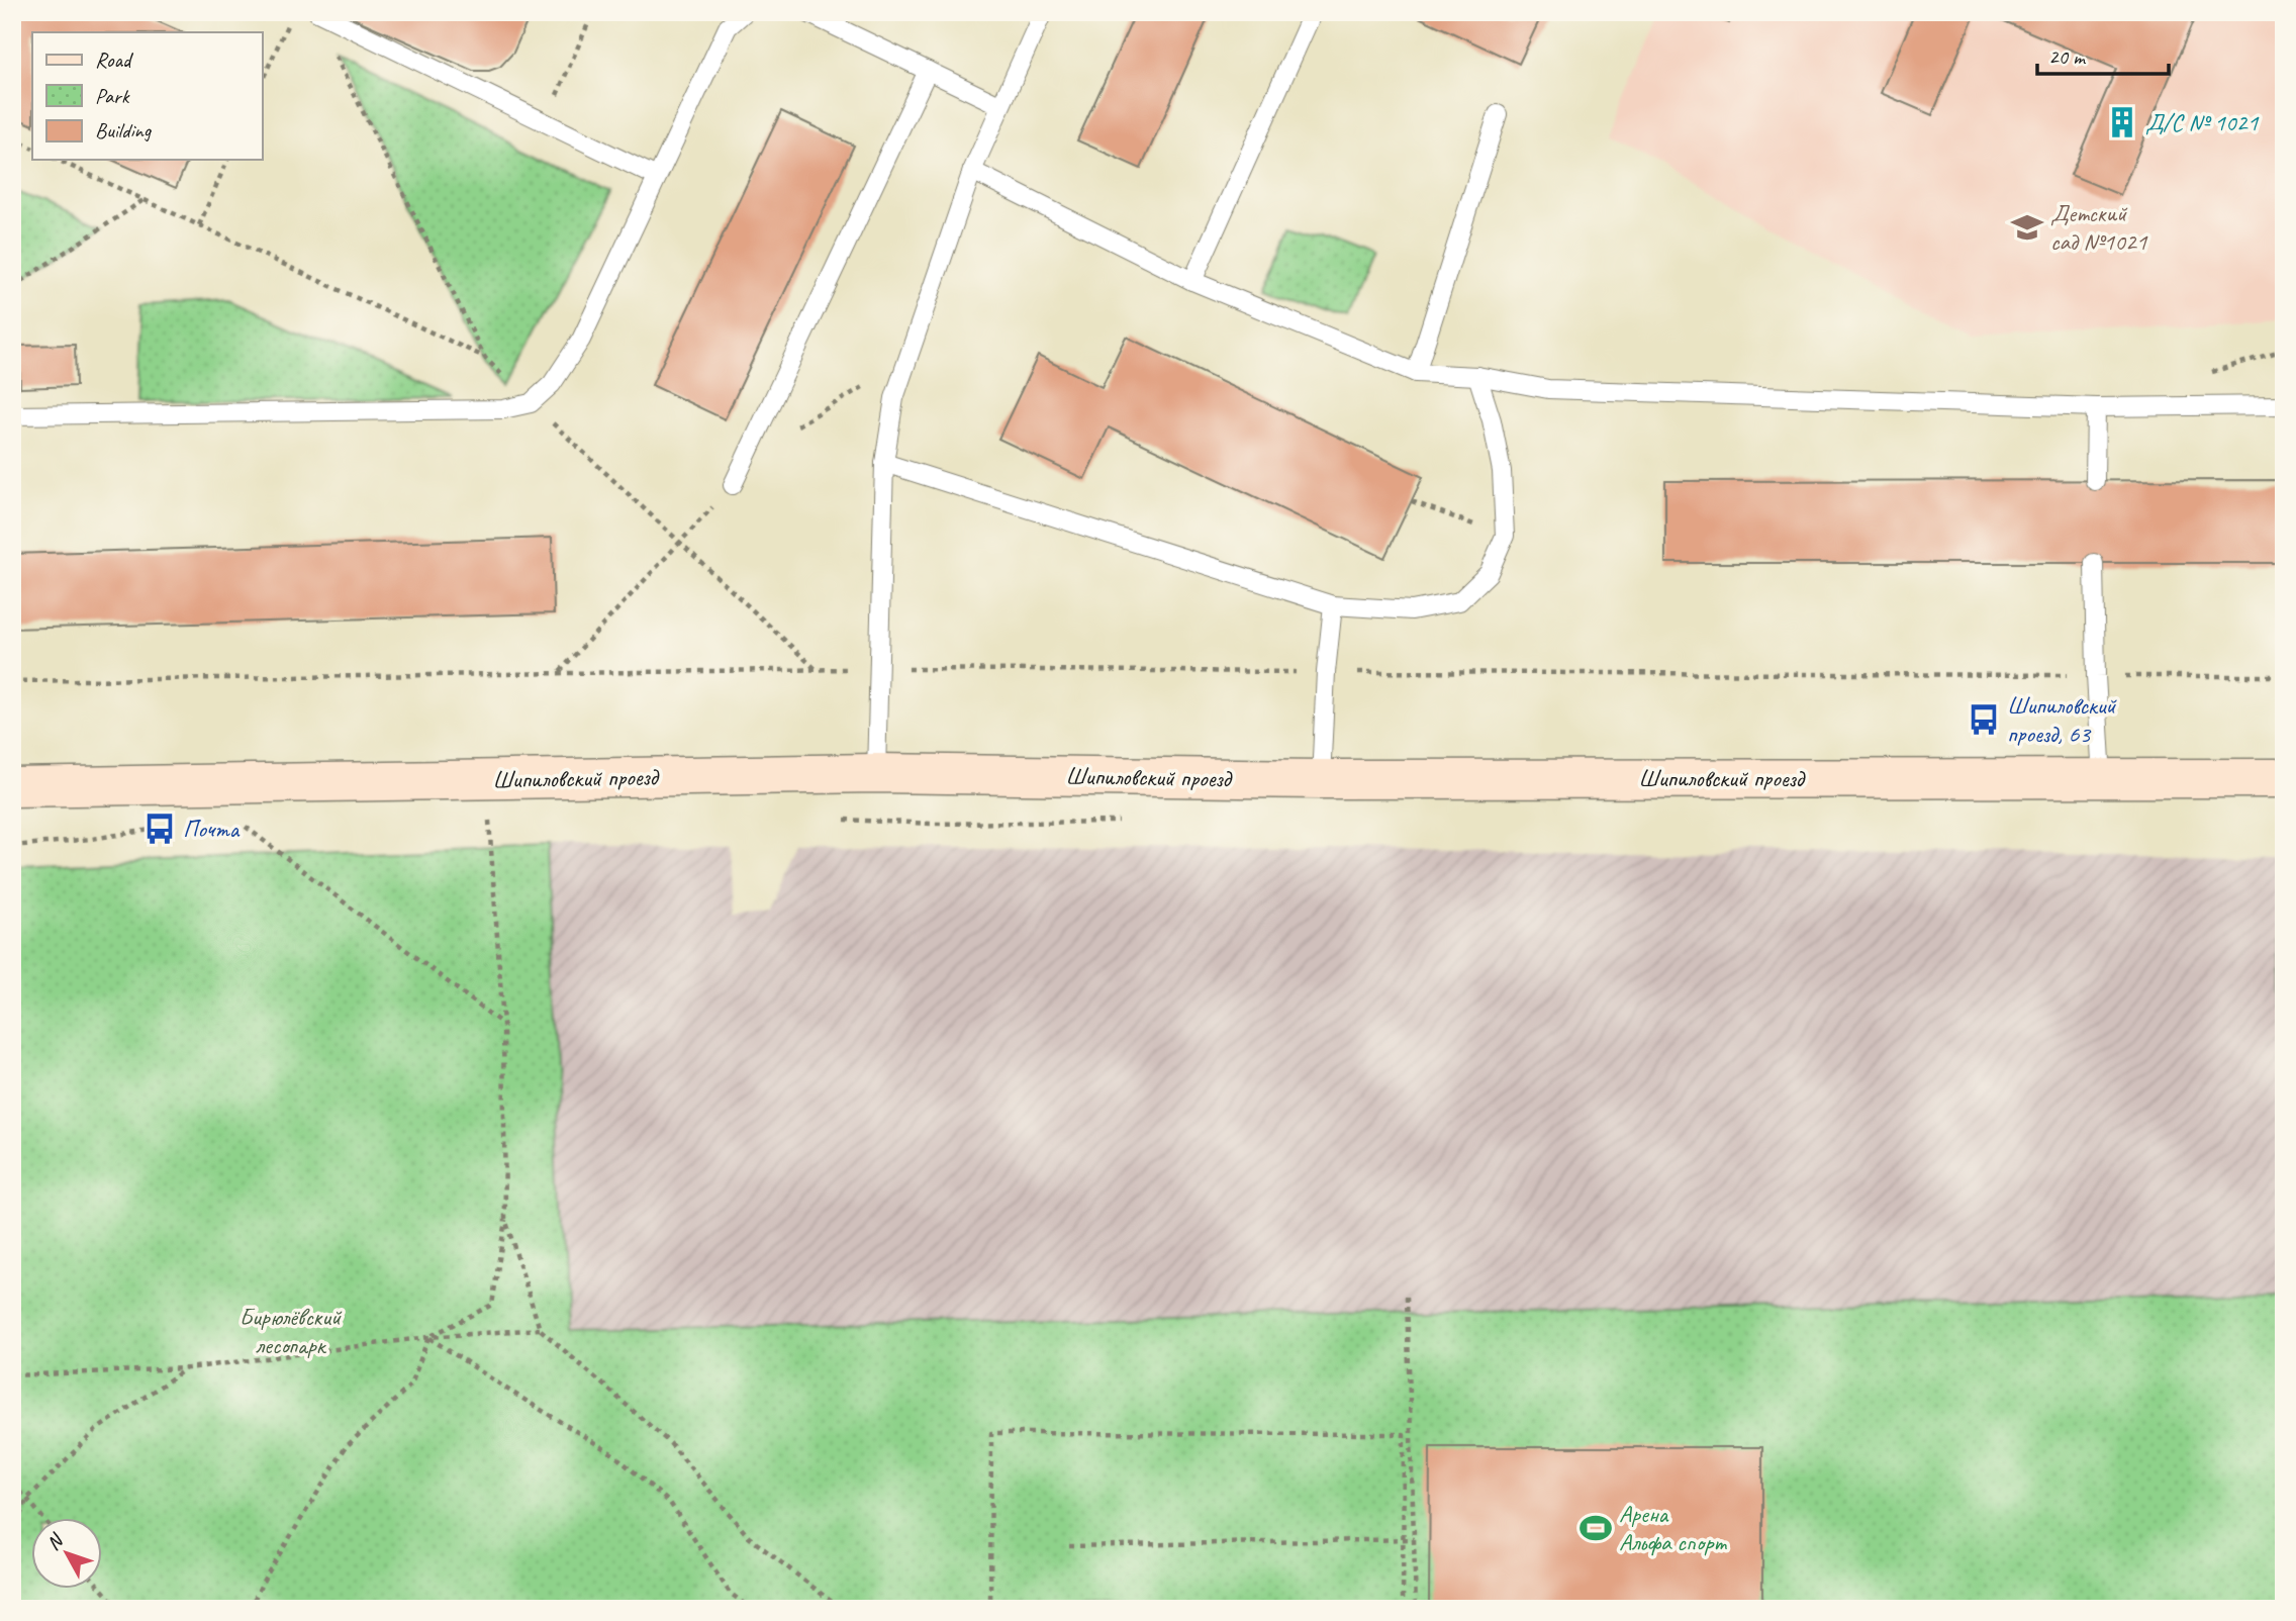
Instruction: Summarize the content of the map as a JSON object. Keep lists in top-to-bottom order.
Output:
{
  "streets": {
    "main road": ["Шипиловский проезд"]
  },
  "parks": ["Бирюлёвский лесопарк"],
  "places": {
    "building": ["Д/C № 1021"],
    "school or university": ["Детский сад №1021"],
    "bus stop": ["Шипиловский проезд, 63", "Почта"],
    "sports": ["Арена Альфа спорт"]
  },
  "legend": ["Road", "Park", "Building"],
  "scale_bar": "20 m",
  "north": "top left"
}
